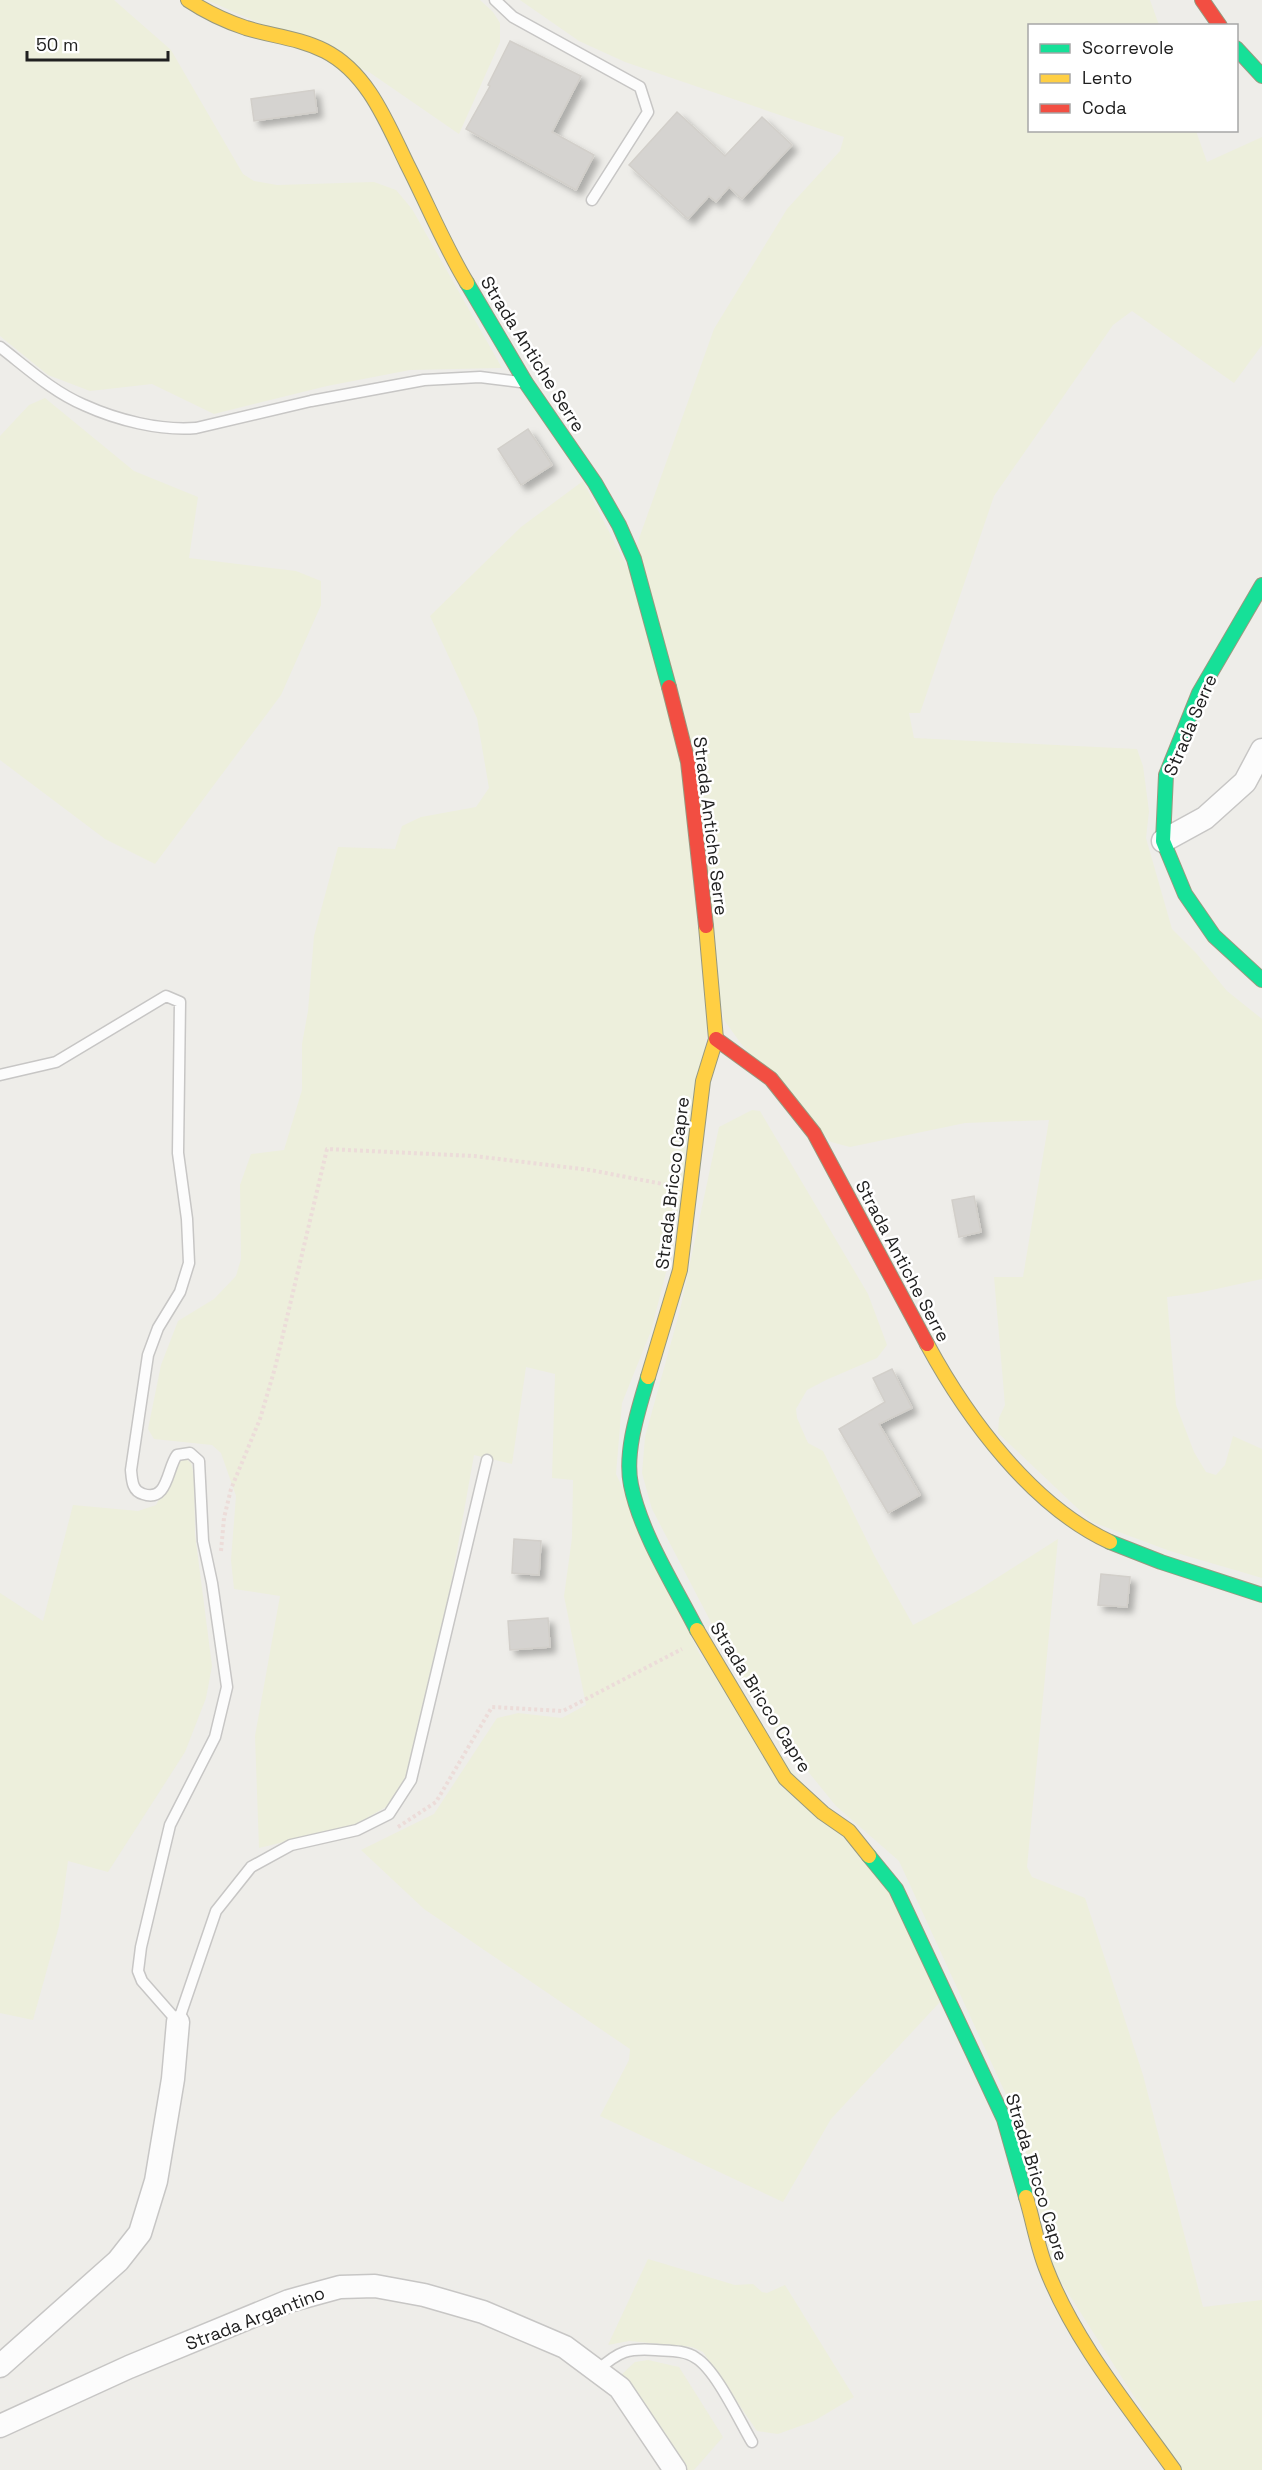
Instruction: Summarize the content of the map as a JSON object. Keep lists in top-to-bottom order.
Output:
{
  "streets": {
    "street": [
      "Strada Antiche Serre",
      "Strada Serre",
      "Strada Bricco Capre",
      "Strada Argantino"
    ]
  },
  "crossings": [
    ["Strada Antiche Serre", "Strada Bricco Capre"]
  ],
  "legend": ["Scorrevole", "Lento", "Coda"],
  "scale_bar": "50 m"
}
